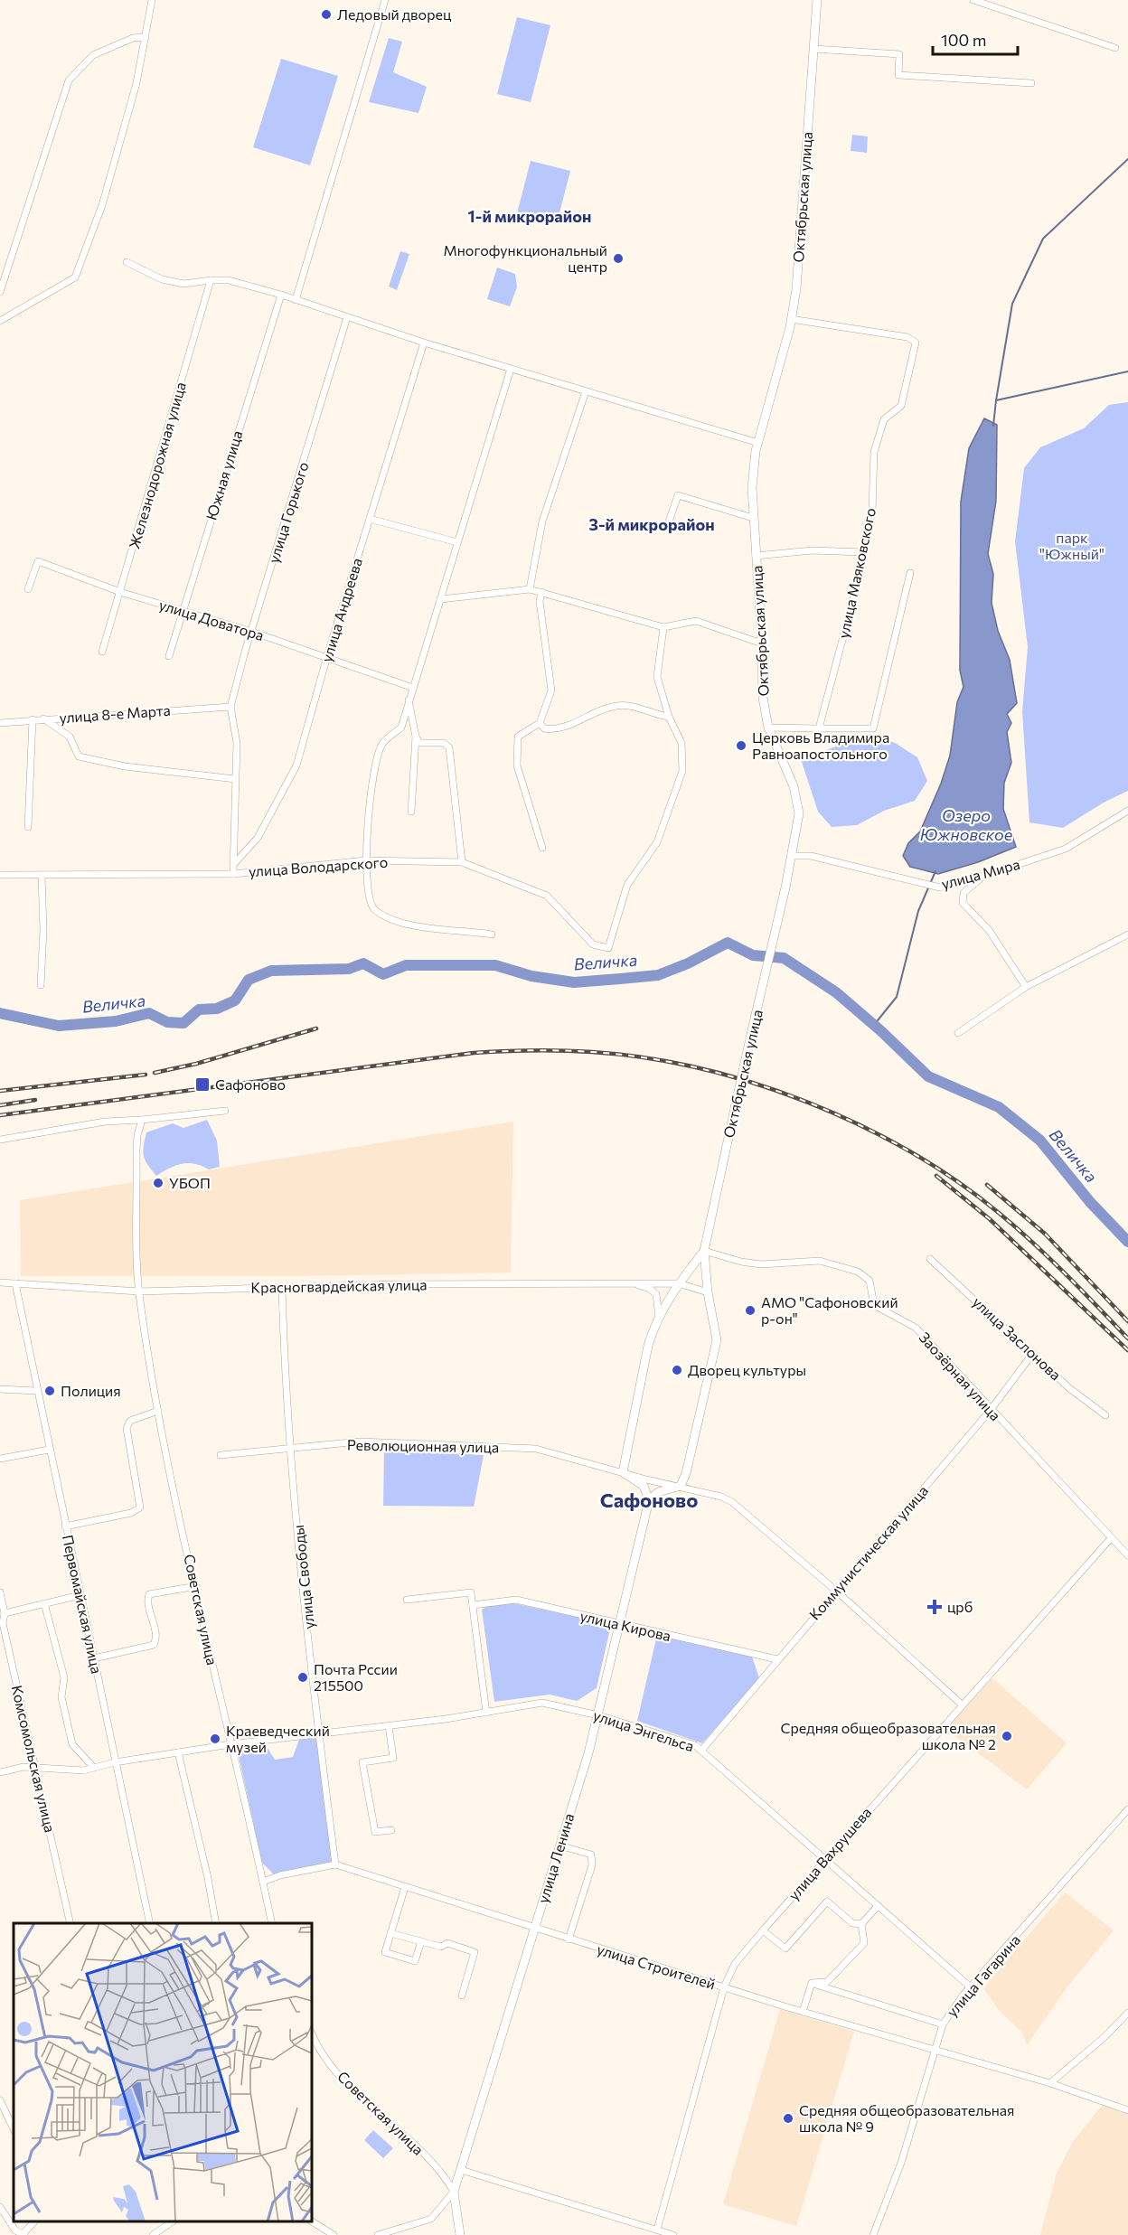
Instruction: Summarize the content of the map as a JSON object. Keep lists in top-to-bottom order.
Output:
{
  "streets": {
    "main road": ["Октябрьская улица", "улица Ленина"],
    "street": [
      "Железнодорожная улица",
      "Южная улица",
      "улица Горького",
      "улица Маяковского",
      "улица Андреева",
      "улица Доватора",
      "улица 8-е Марта",
      "улица Володарского",
      "улица Мира",
      "Красногвардейская улица",
      "улица Заслонова",
      "Заозёрная улица",
      "Революционная улица",
      "Коммунистическая улица",
      "улица Свободы",
      "Первомайская улица",
      "Советская улица",
      "улица Кирова",
      "улица Энгельса",
      "Комсомольская улица",
      "улица Вахрушева",
      "улица Строителей",
      "улица Гагарина"
    ]
  },
  "crossings": [
    ["Октябрьская улица", "улица Маяковского"],
    ["Октябрьская улица", "улица Мира"],
    ["Октябрьская улица", "Красногвардейская улица"],
    ["Октябрьская улица", "Заозёрная улица"],
    ["Октябрьская улица", "Революционная улица"],
    ["Железнодорожная улица", "улица Доватора"],
    ["Южная улица", "улица Доватора"],
    ["улица Горького", "улица Доватора"],
    ["улица Горького", "улица 8-е Марта"],
    ["улица Андреева", "улица Доватора"],
    ["Красногвардейская улица", "улица Свободы"],
    ["Красногвардейская улица", "Первомайская улица"],
    ["Красногвардейская улица", "Советская улица"],
    ["улица Заслонова", "Коммунистическая улица"],
    ["Заозёрная улица", "Коммунистическая улица"],
    ["Заозёрная улица", "улица Вахрушева"],
    ["Революционная улица", "улица Свободы"],
    ["Коммунистическая улица", "улица Кирова"],
    ["Коммунистическая улица", "улица Энгельса"],
    ["улица Свободы", "улица Энгельса"],
    ["улица Свободы", "улица Строителей"],
    ["Первомайская улица", "улица Энгельса"],
    ["Советская улица", "улица Энгельса"],
    ["Советская улица", "улица Ленина"],
    ["Советская улица", "улица Строителей"],
    ["улица Кирова", "улица Ленина"],
    ["улица Энгельса", "Комсомольская улица"],
    ["улица Энгельса", "улица Вахрушева"],
    ["улица Энгельса", "улица Ленина"],
    ["улица Энгельса", "улица Гагарина"],
    ["улица Вахрушева", "улица Строителей"],
    ["улица Ленина", "улица Строителей"],
    ["улица Строителей", "улица Гагарина"]
  ],
  "districts": ["1-й микрорайон", "3-й микрорайон", "Сафоново"],
  "water": ["Озеро Южновское", "Величка"],
  "parks": ["парк \"Южный\""],
  "places": {
    "other": [
      "Ледовый дворец",
      "Многофункциональный центр",
      "Церковь Владимира Равноапостольного",
      "УБОП",
      "АМО \"Сафоновский р-он\"",
      "Дворец культуры",
      "Полиция",
      "Почта Рссии 215500",
      "Средняя общеобразовательная школа № 2",
      "Краеведческий музей",
      "Средняя общеобразовательная школа № 9"
    ],
    "transit": ["Сафоново"],
    "health": ["црб"]
  },
  "scale_bar": "100 m"
}
